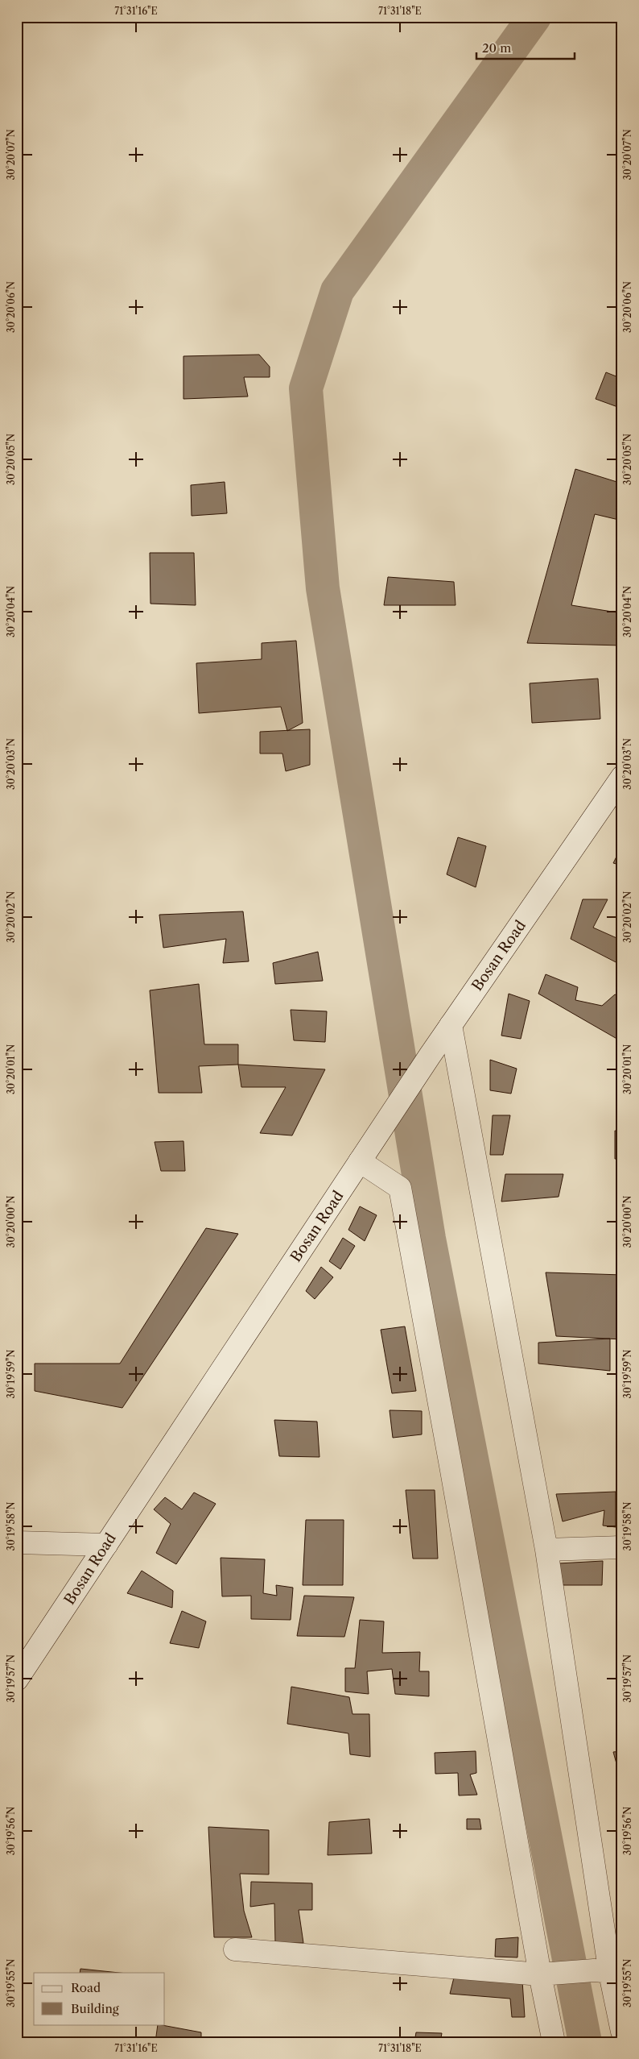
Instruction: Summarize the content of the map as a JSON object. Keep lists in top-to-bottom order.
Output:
{
  "streets": {
    "street": ["Bosan Road"]
  },
  "legend": ["Road", "Building"],
  "scale_bar": "20 m",
  "coordinates": [
    "71°31'16\"E",
    "71°31'18\"E",
    "30°20'07\"N",
    "30°20'06\"N",
    "30°20'05\"N",
    "30°20'04\"N",
    "30°20'03\"N",
    "30°20'02\"N",
    "30°20'01\"N",
    "30°20'00\"N",
    "30°19'59\"N",
    "30°19'58\"N",
    "30°19'57\"N",
    "30°19'56\"N",
    "30°19'55\"N"
  ]
}
